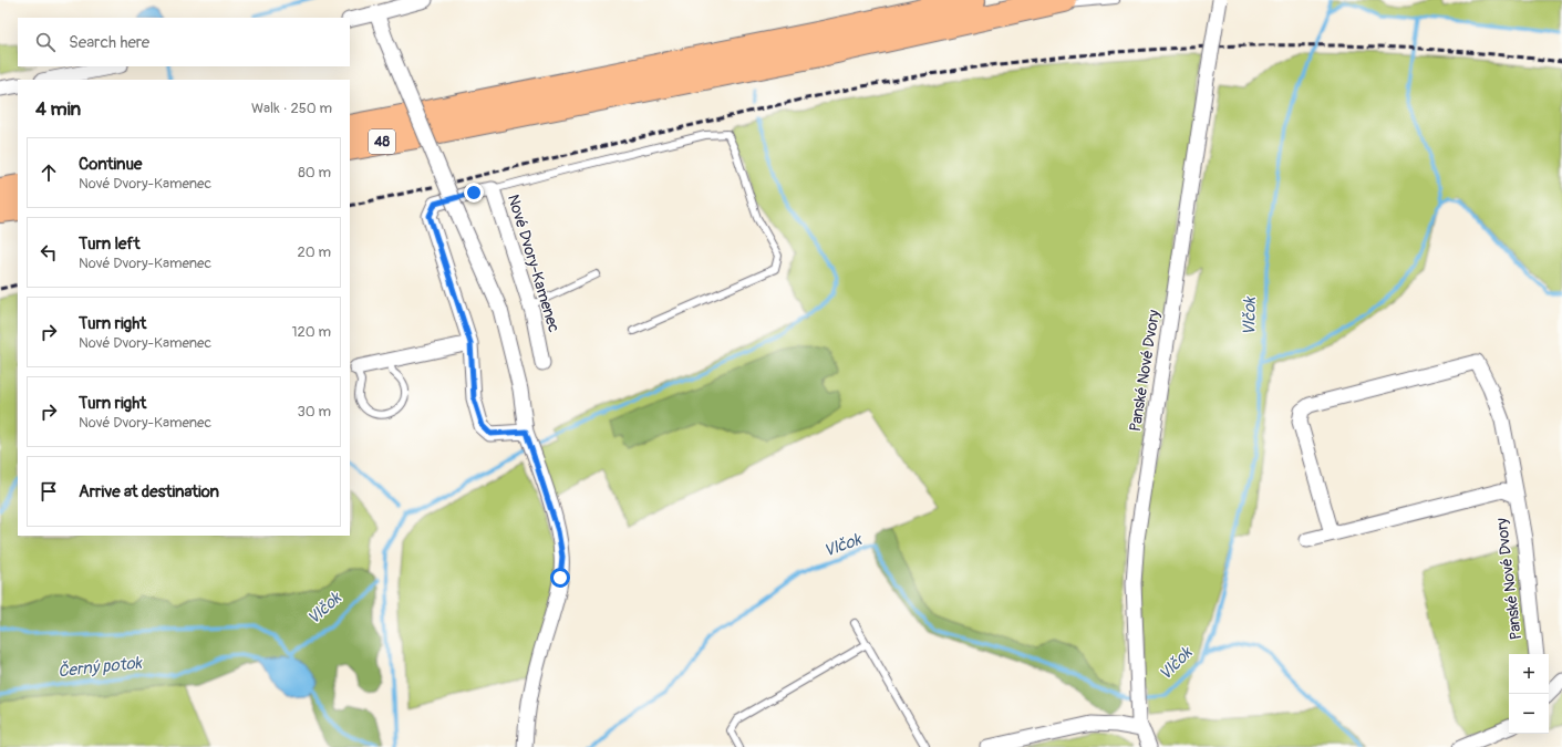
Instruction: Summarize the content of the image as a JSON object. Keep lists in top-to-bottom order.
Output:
{
  "streets": {
    "highway": ["48"],
    "street": ["Nové Dvory-Kamenec", "Panské Nové Dvory"]
  },
  "water": ["Vlčok", "Černý potok"],
  "page": {
    "search": "Search here",
    "heading": ["4 min", "Walk · 250 m"],
    "list": [
      ["Continue", "Nové Dvory-Kamenec", "80 m"],
      ["Turn left", "Nové Dvory-Kamenec", "20 m"],
      ["Turn right", "Nové Dvory-Kamenec", "120 m"],
      ["Turn right", "Nové Dvory-Kamenec", "30 m"],
      "Arrive at destination"
    ],
    "map_buttons": ["+", "−"]
  }
}
